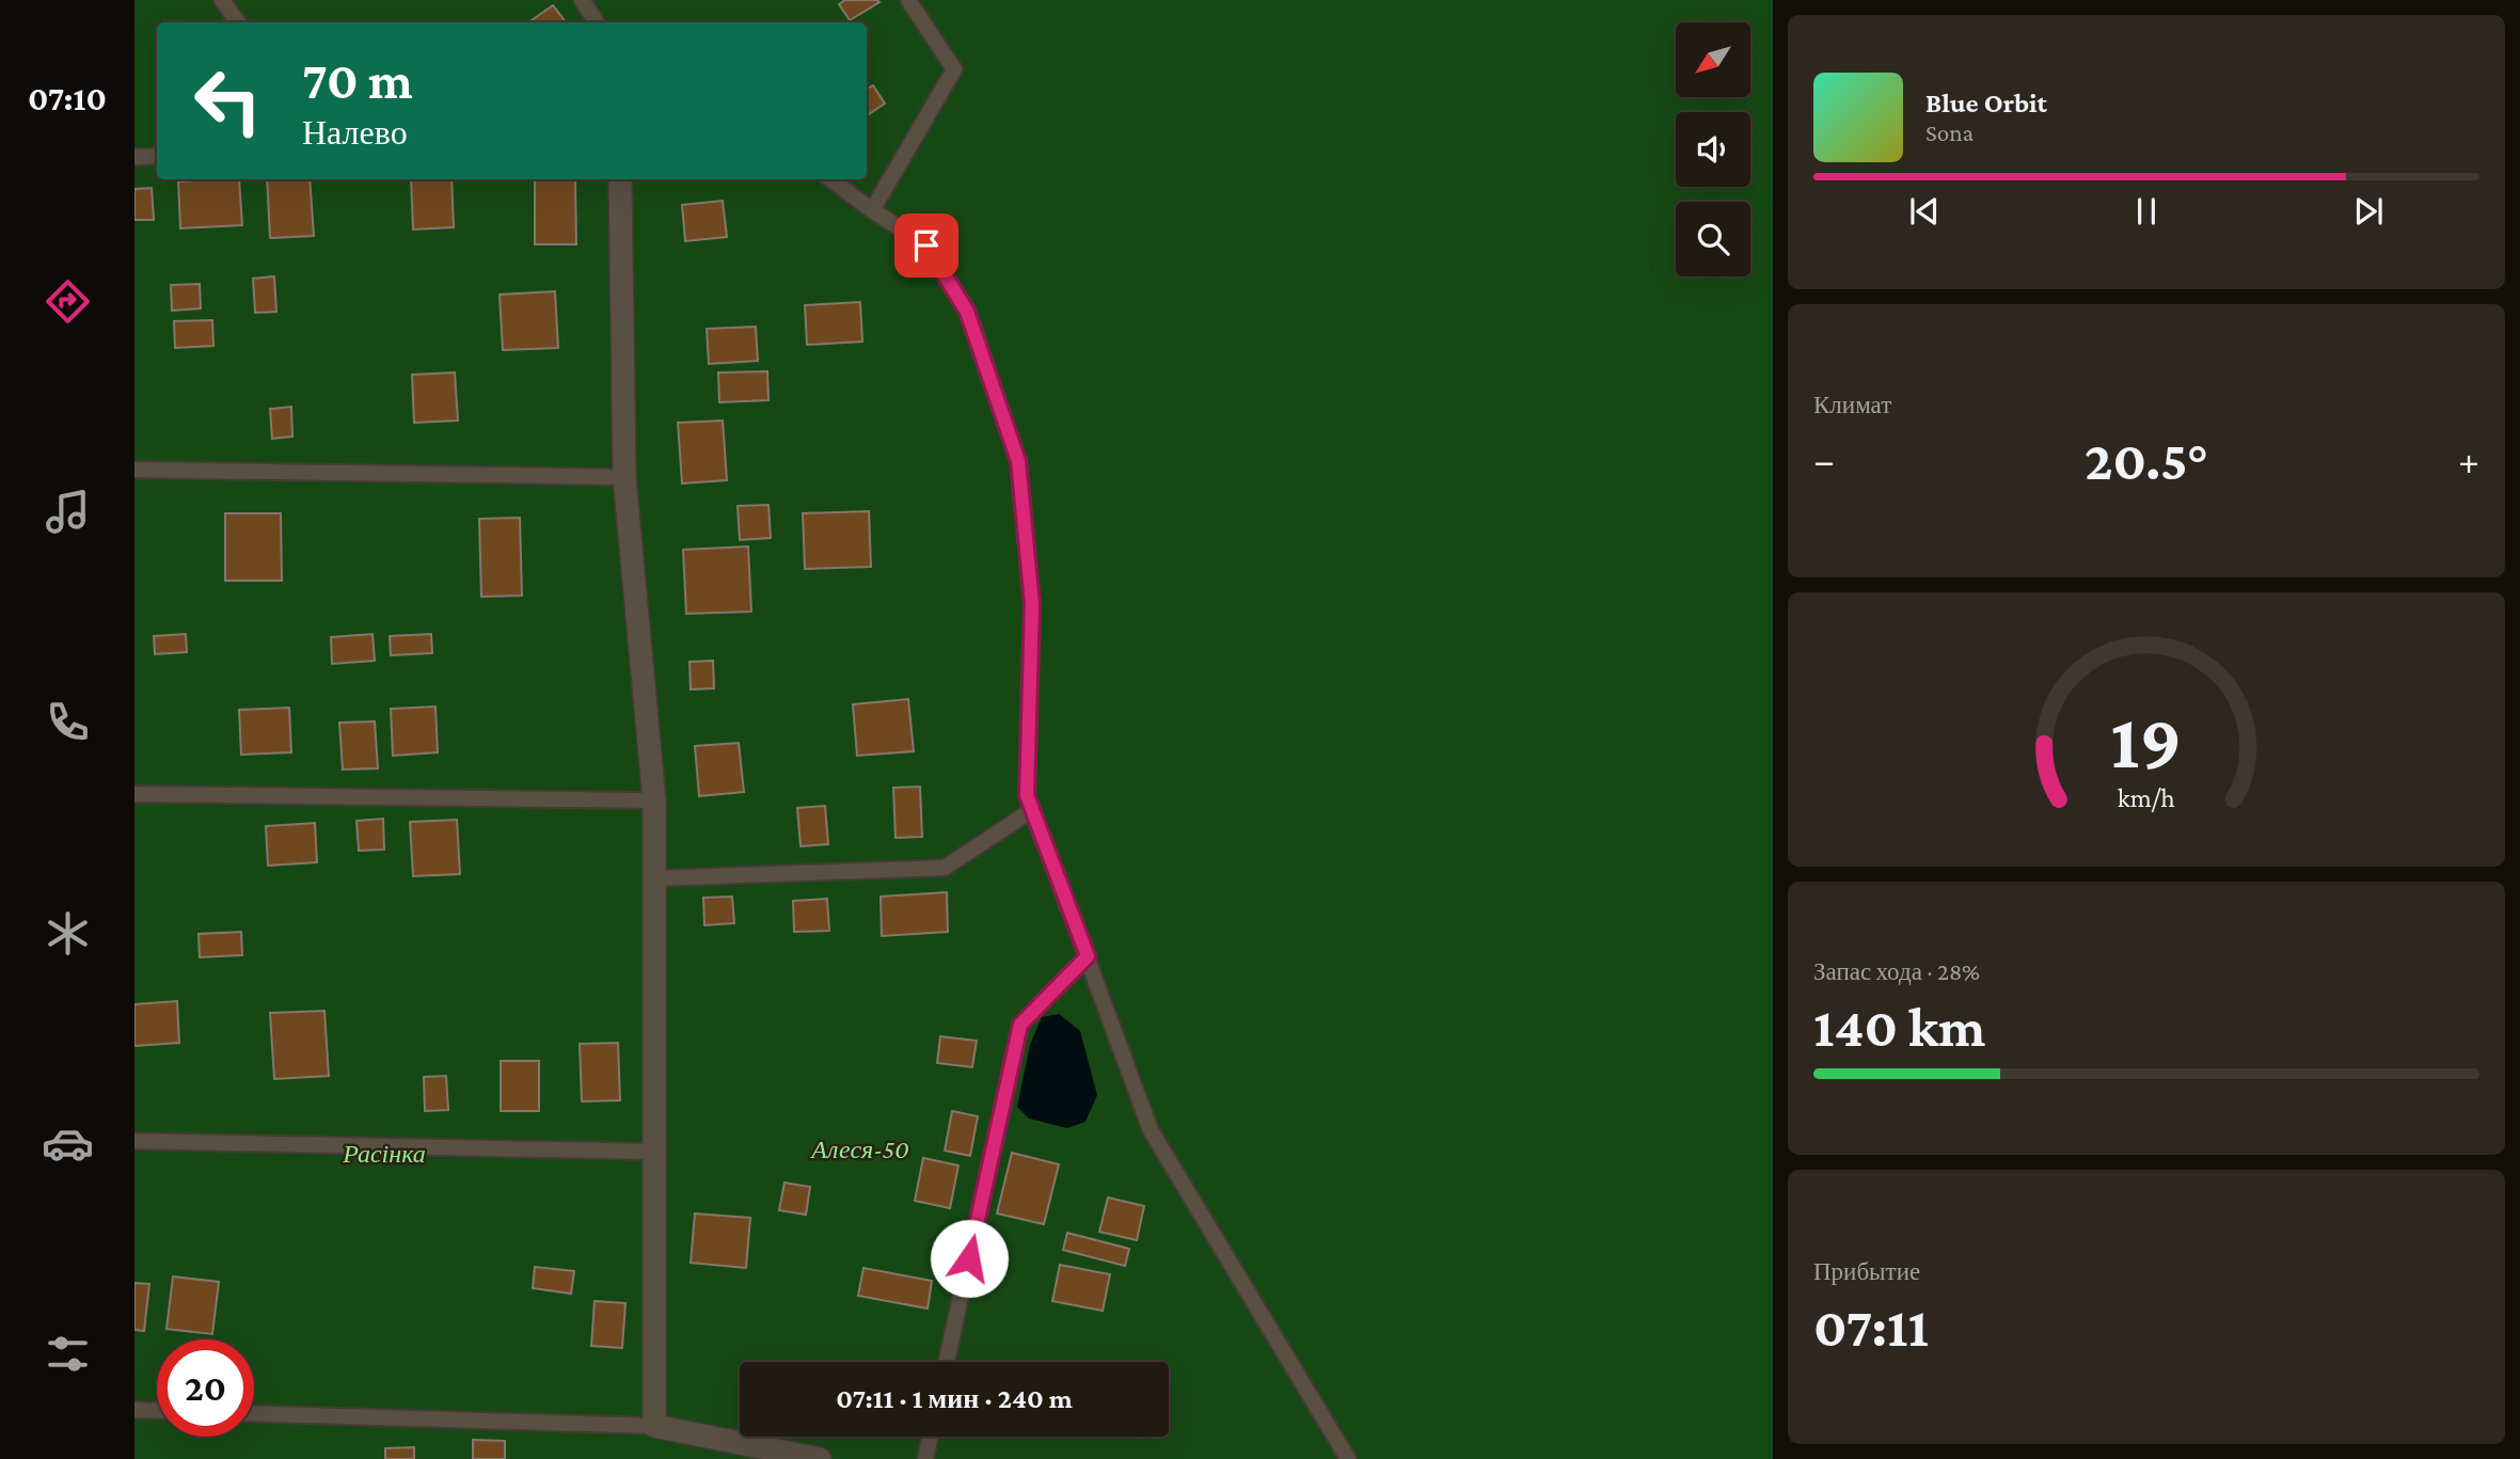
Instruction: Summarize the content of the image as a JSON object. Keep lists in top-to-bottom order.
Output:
{
  "parks": ["Алеся-50", "Расінка"],
  "north": "bottom left",
  "page": {
    "tabs": "07:10",
    "turn": ["70 m", "Налево"],
    "song": ["Blue Orbit", "Sona"],
    "tile": [
      "Климат",
      ["Запас хода · 28%", "140 km"],
      ["Прибытие", "07:11"]
    ],
    "heat": ["−", "20.5°", "+"],
    "limit": "20",
    "trip": "07:11 · 1 мин · 240 m",
    "gauge": ["19", "km/h"]
  }
}
